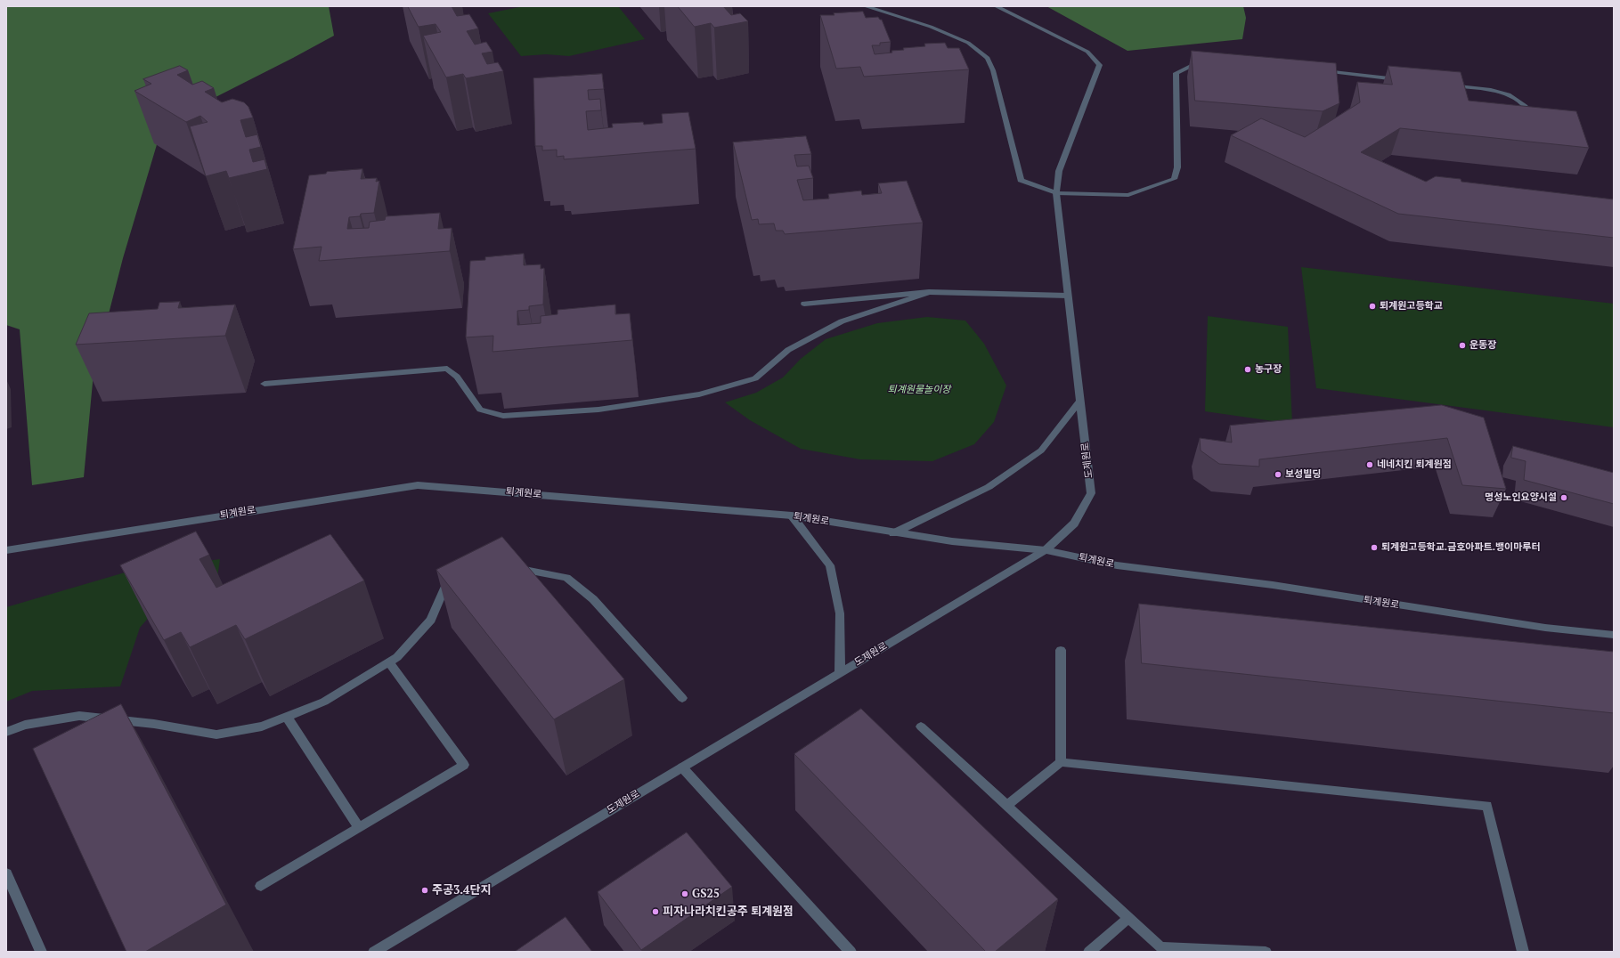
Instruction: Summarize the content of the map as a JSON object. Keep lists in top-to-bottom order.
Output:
{
  "streets": {
    "street": ["도제원로", "퇴계원로"]
  },
  "crossings": [
    ["도제원로", "퇴계원로"]
  ],
  "parks": ["퇴계원물놀이장"],
  "places": [
    "퇴계원고등학교",
    "운동장",
    "농구장",
    "네네치킨 퇴계원점",
    "보성빌딩",
    "명성노인요양시설",
    "퇴계원고등학교.금호아파트.뱅이마루터",
    "주공3.4단지",
    "GS25",
    "피자나라치킨공주 퇴계원점"
  ]
}
